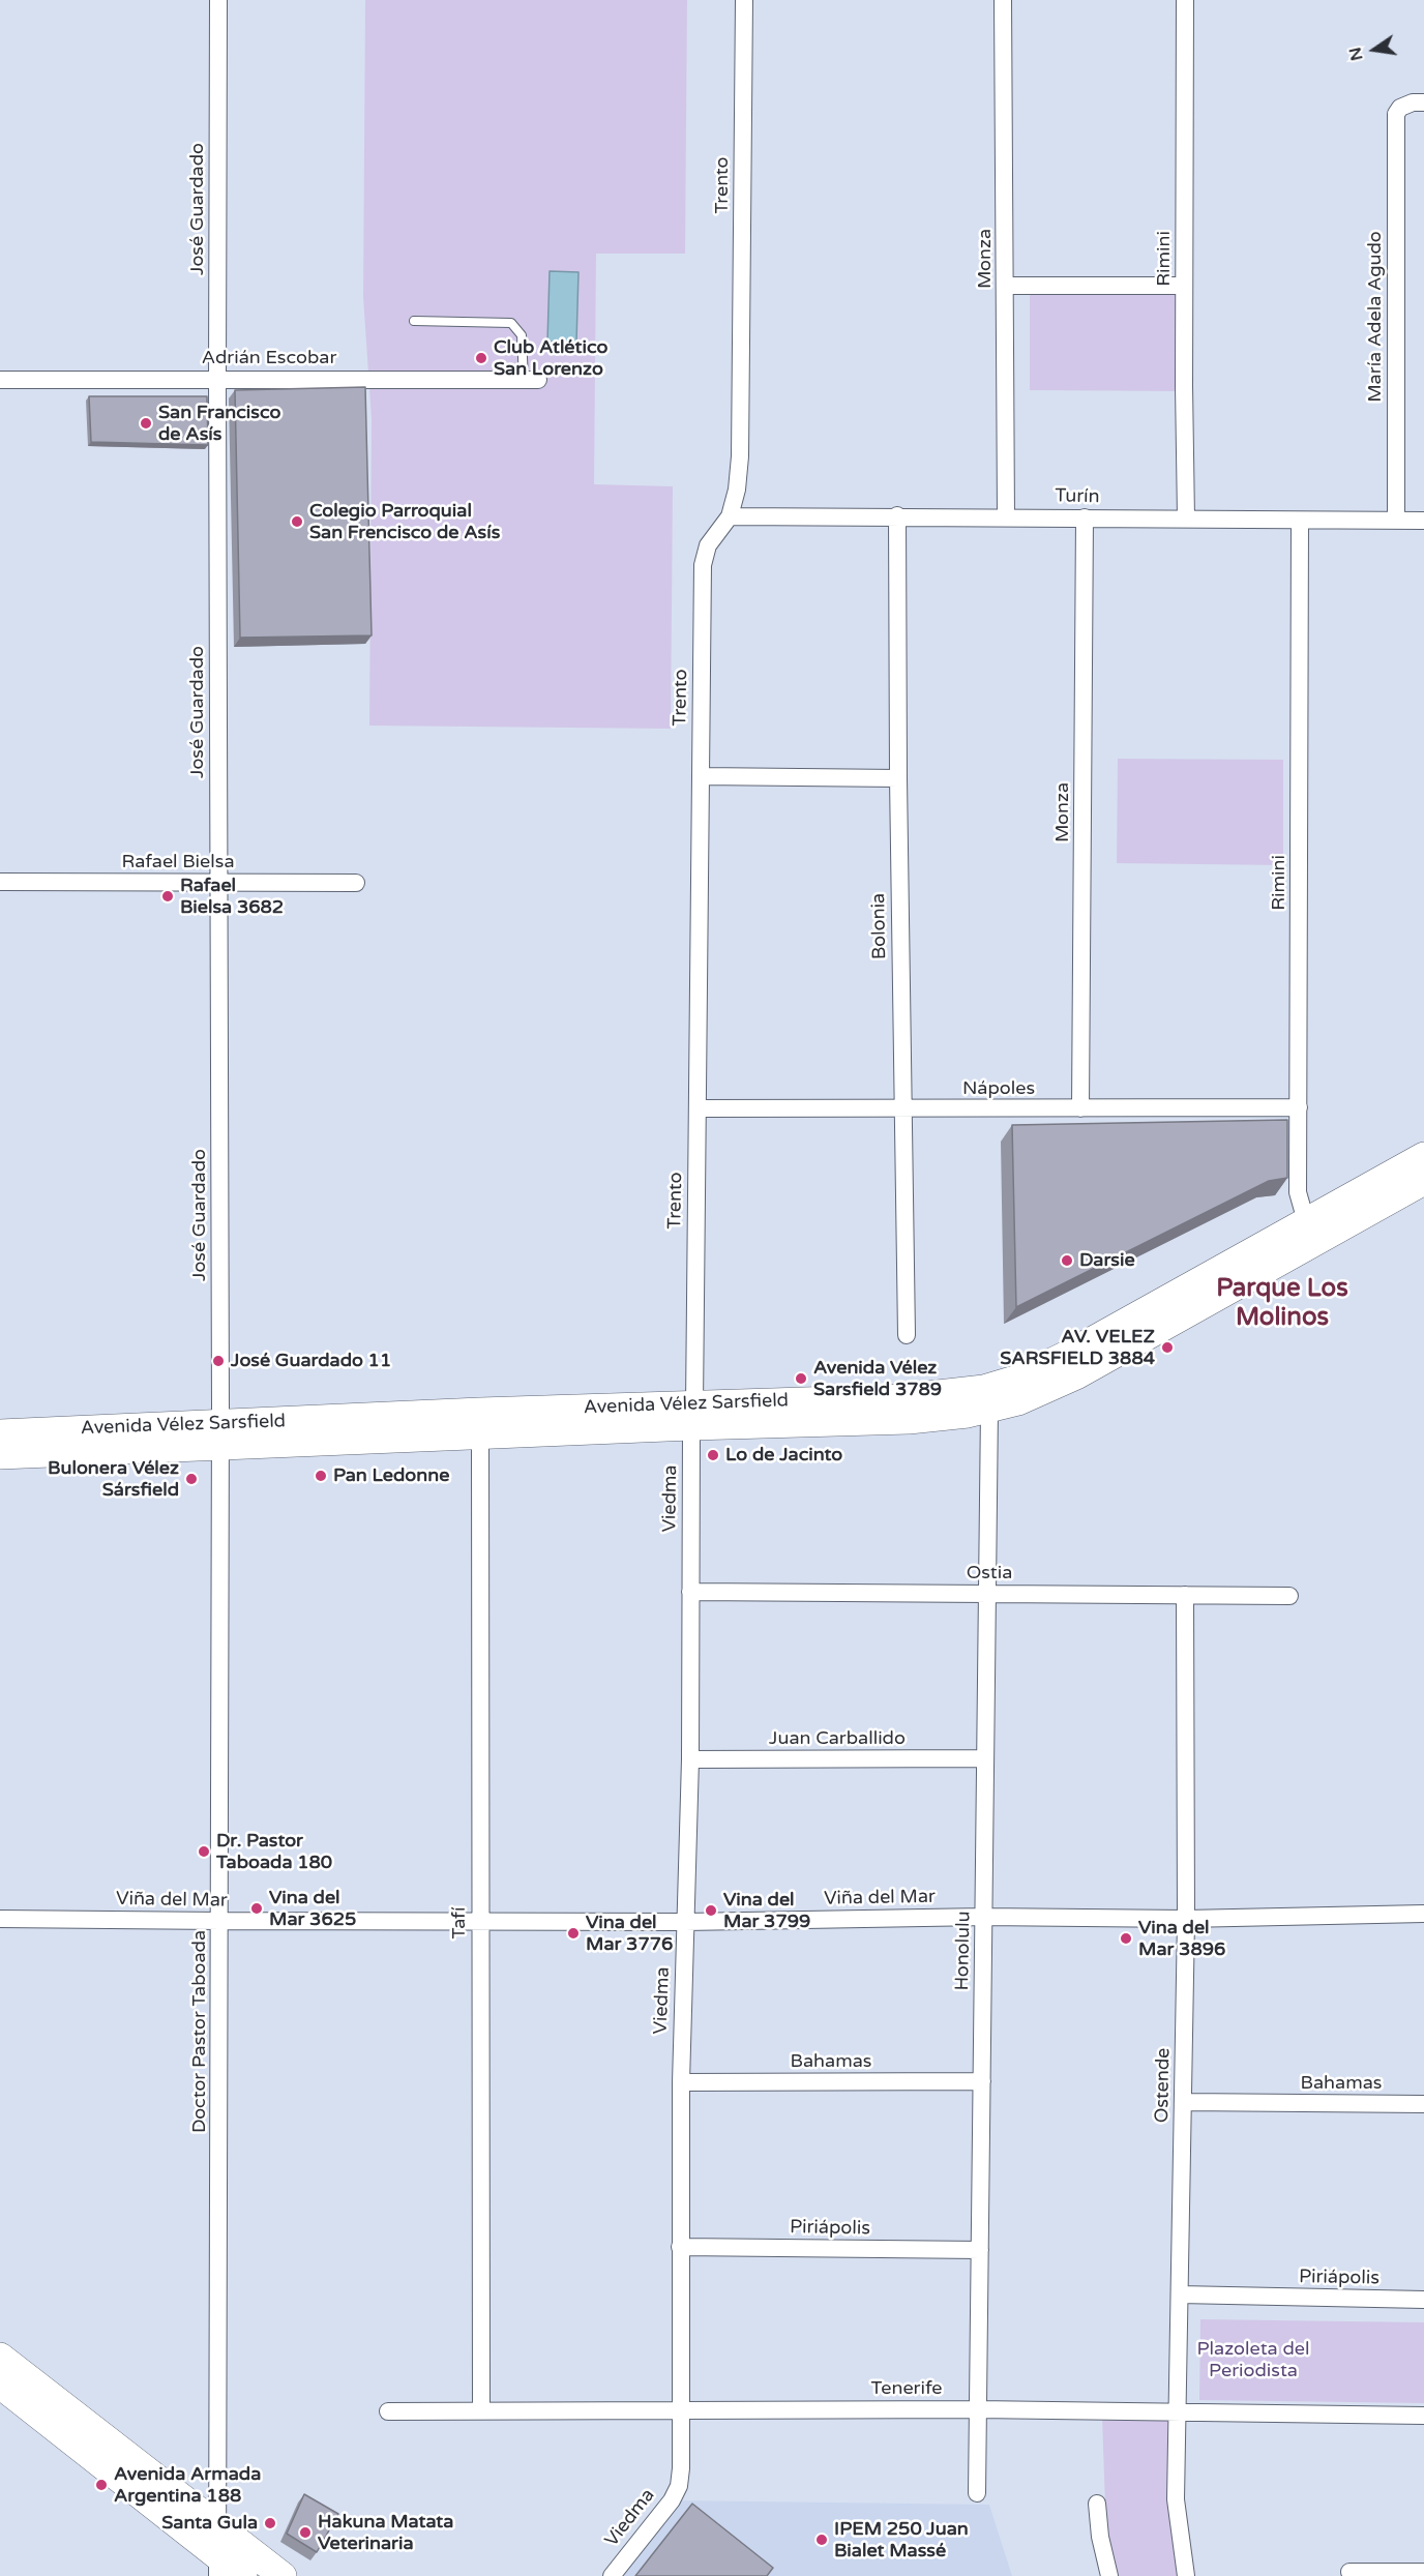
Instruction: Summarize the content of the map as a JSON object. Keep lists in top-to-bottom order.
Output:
{
  "streets": {
    "main road": ["Avenida Vélez Sarsfield"],
    "street": [
      "Trento",
      "José Guardado",
      "Monza",
      "Rimini",
      "María Adela Agudo",
      "Adrián Escobar",
      "Turín",
      "Rafael Bielsa",
      "Bolonia",
      "Nápoles",
      "Viedma",
      "Ostia",
      "Juan Carballido",
      "Viña del Mar",
      "Tafí",
      "Honolulu",
      "Doctor Pastor Taboada",
      "Bahamas",
      "Ostende",
      "Piriápolis",
      "Tenerife"
    ]
  },
  "crossings": [
    ["Trento", "Turín"],
    ["Trento", "Nápoles"],
    ["Trento", "Avenida Vélez Sarsfield"],
    ["Trento", "Viedma"],
    ["José Guardado", "Adrián Escobar"],
    ["José Guardado", "Rafael Bielsa"],
    ["José Guardado", "Avenida Vélez Sarsfield"],
    ["José Guardado", "Doctor Pastor Taboada"],
    ["Monza", "Turín"],
    ["Monza", "Nápoles"],
    ["Rimini", "Turín"],
    ["Rimini", "Nápoles"],
    ["Rimini", "Avenida Vélez Sarsfield"],
    ["María Adela Agudo", "Turín"],
    ["Turín", "Bolonia"],
    ["Bolonia", "Nápoles"],
    ["Avenida Vélez Sarsfield", "Viedma"],
    ["Avenida Vélez Sarsfield", "Tafí"],
    ["Avenida Vélez Sarsfield", "Honolulu"],
    ["Avenida Vélez Sarsfield", "Doctor Pastor Taboada"],
    ["Viedma", "Ostia"],
    ["Viedma", "Juan Carballido"],
    ["Viedma", "Viña del Mar"],
    ["Viedma", "Bahamas"],
    ["Viedma", "Piriápolis"],
    ["Viedma", "Tenerife"],
    ["Ostia", "Honolulu"],
    ["Ostia", "Ostende"],
    ["Juan Carballido", "Honolulu"],
    ["Viña del Mar", "Tafí"],
    ["Viña del Mar", "Honolulu"],
    ["Viña del Mar", "Doctor Pastor Taboada"],
    ["Viña del Mar", "Ostende"],
    ["Tafí", "Tenerife"],
    ["Honolulu", "Bahamas"],
    ["Honolulu", "Piriápolis"],
    ["Honolulu", "Tenerife"],
    ["Bahamas", "Ostende"],
    ["Ostende", "Piriápolis"],
    ["Ostende", "Tenerife"]
  ],
  "districts": ["Parque Los Molinos"],
  "parks": ["Plazoleta del Periodista"],
  "places": [
    "Club Atlético San Lorenzo",
    "San Francisco de Asís",
    "Colegio Parroquial San Frencisco de Asís",
    "Rafael Bielsa 3682",
    "Darsie",
    "AV. VELEZ SARSFIELD 3884",
    "José Guardado 11",
    "Avenida Vélez Sarsfield 3789",
    "Lo de Jacinto",
    "Pan Ledonne",
    "Bulonera Vélez Sársfield",
    "Dr. Pastor Taboada 180",
    "Vina del Mar 3625",
    "Vina del Mar 3799",
    "Vina del Mar 3776",
    "Vina del Mar 3896",
    "Avenida Armada Argentina 188",
    "Santa Gula",
    "Hakuna Matata Veterinaria",
    "IPEM 250 Juan Bialet Massé"
  ],
  "north": "left"
}
